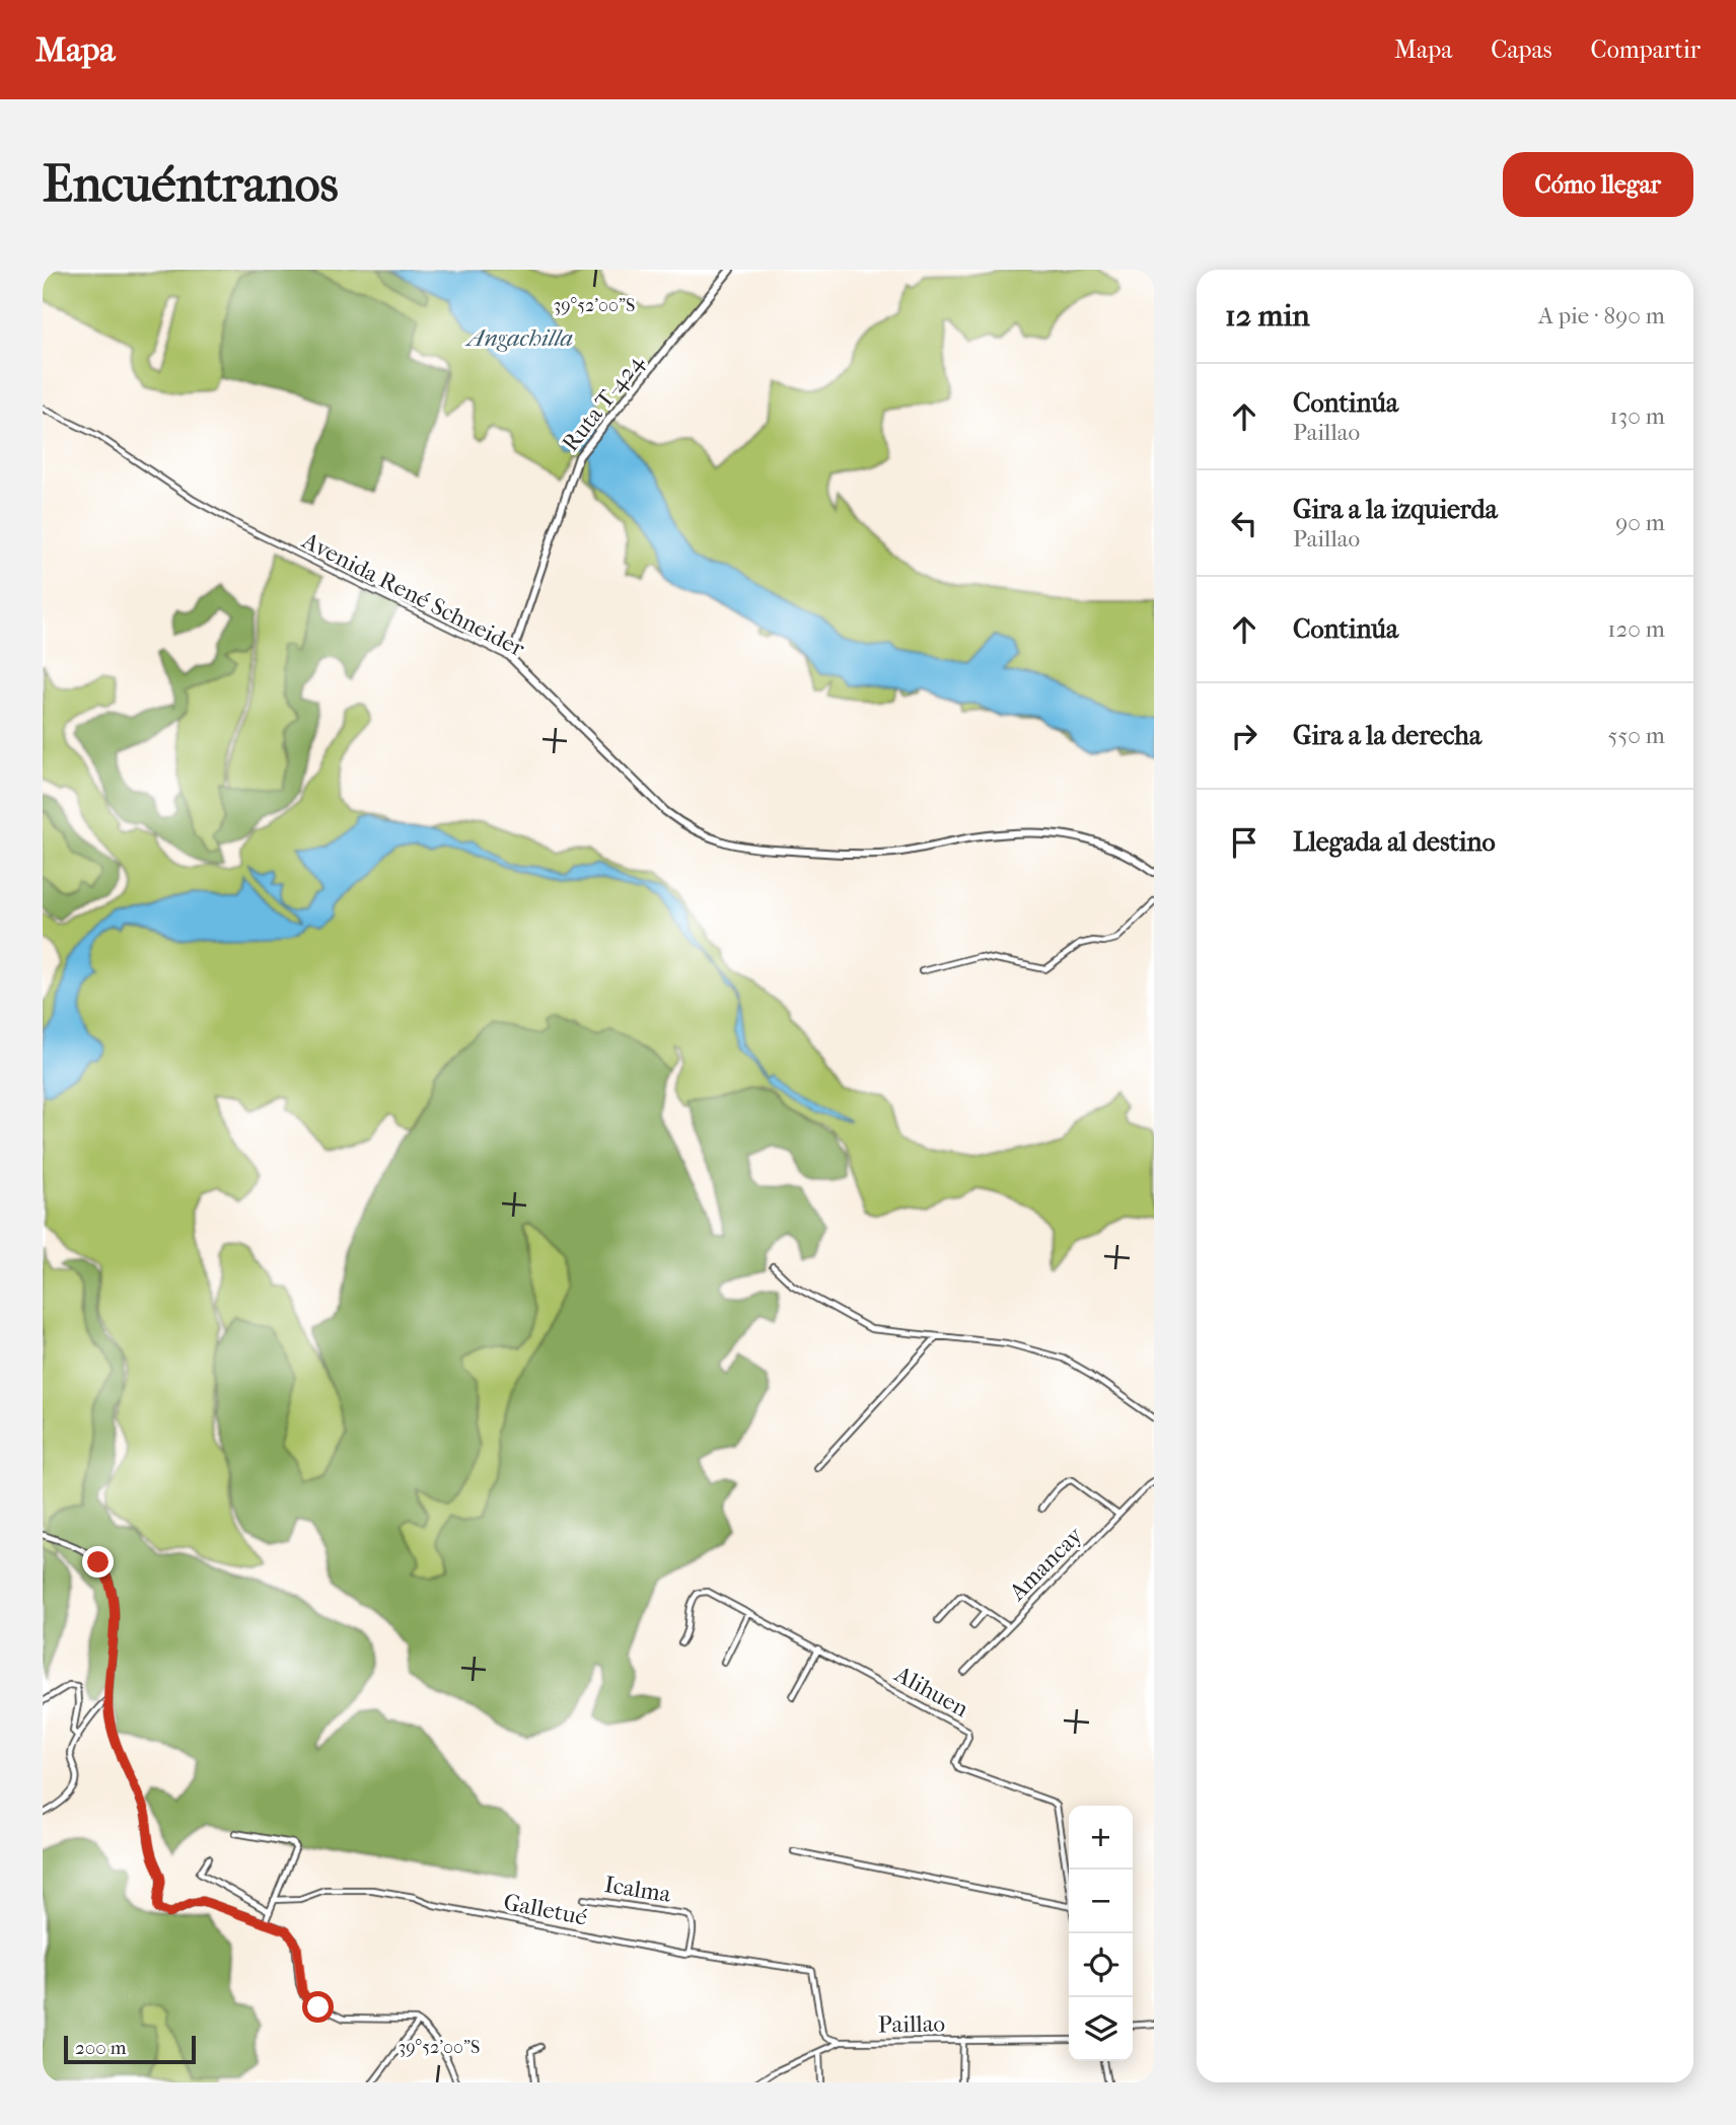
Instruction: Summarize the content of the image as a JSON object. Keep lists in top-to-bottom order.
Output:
{
  "streets": {
    "street": [
      "Ruta T-424",
      "Avenida René Schneider",
      "Amancay",
      "Alihuen",
      "Icalma",
      "Galletué",
      "Paillao"
    ]
  },
  "crossings": [
    ["Ruta T-424", "Avenida René Schneider"],
    ["Icalma", "Galletué"],
    ["Galletué", "Paillao"]
  ],
  "water": ["Angachilla"],
  "scale_bar": "200 m",
  "page": {
    "header": "Mapa",
    "nav": ["Mapa", "Capas", "Compartir"],
    "buttons": "Cómo llegar",
    "title": "Encuéntranos",
    "heading": ["12 min", "A pie · 890 m"],
    "list": [
      ["Continúa", "Paillao", "130 m"],
      ["Gira a la izquierda", "Paillao", "90 m"],
      ["Continúa", "120 m"],
      ["Gira a la derecha", "550 m"],
      "Llegada al destino"
    ],
    "map_buttons": ["+", "−"],
    "scale": "200 m"
  },
  "coordinates": ["39°52'00\"S"]
}
